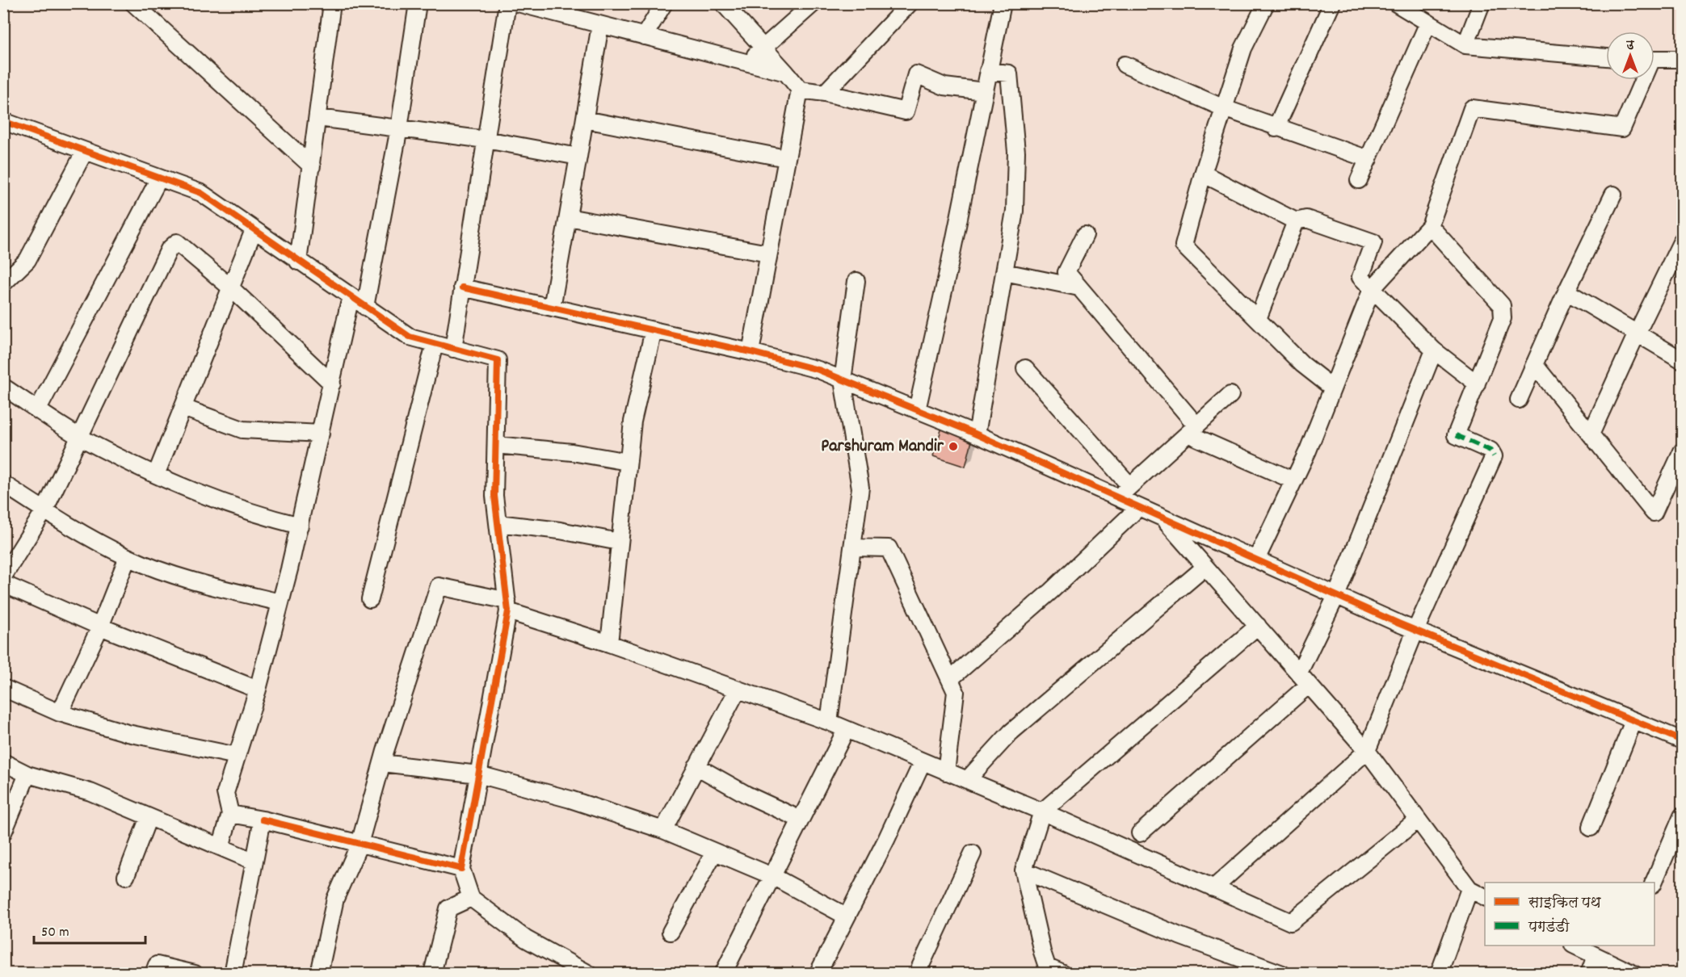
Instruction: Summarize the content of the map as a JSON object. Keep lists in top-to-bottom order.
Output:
{
  "places": ["Parshuram Mandir"],
  "legend": ["साइकिल पथ", "पगडंडी"],
  "scale_bar": "50 m",
  "north": "top"
}
